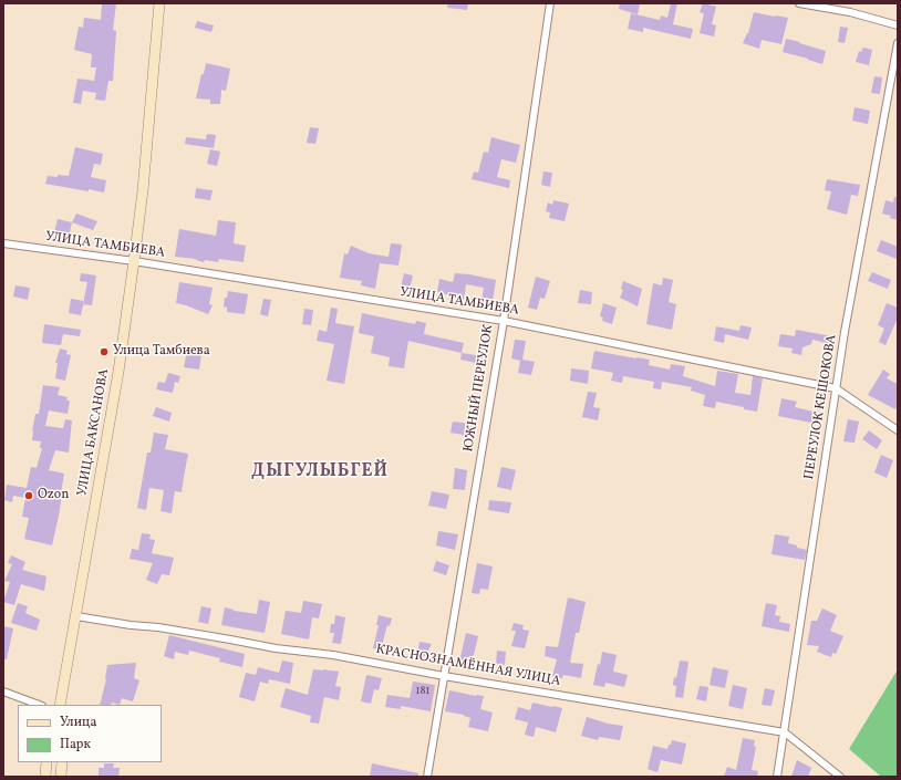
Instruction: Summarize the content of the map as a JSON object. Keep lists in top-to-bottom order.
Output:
{
  "streets": {
    "main road": ["УЛИЦА БАКСАНОВА"],
    "street": [
      "УЛИЦА ТАМБИЕВА",
      "ЮЖНЫЙ ПЕРЕУЛОК",
      "ПЕРЕУЛОК КЕШОКОВА",
      "КРАСНОЗНАМЁННАЯ УЛИЦА"
    ]
  },
  "crossings": [
    ["УЛИЦА ТАМБИЕВА", "ЮЖНЫЙ ПЕРЕУЛОК"],
    ["УЛИЦА ТАМБИЕВА", "ПЕРЕУЛОК КЕШОКОВА"],
    ["УЛИЦА ТАМБИЕВА", "УЛИЦА БАКСАНОВА"],
    ["ЮЖНЫЙ ПЕРЕУЛОК", "КРАСНОЗНАМЁННАЯ УЛИЦА"],
    ["ПЕРЕУЛОК КЕШОКОВА", "КРАСНОЗНАМЁННАЯ УЛИЦА"],
    ["УЛИЦА БАКСАНОВА", "КРАСНОЗНАМЁННАЯ УЛИЦА"]
  ],
  "districts": ["ДЫГУЛЫБГЕЙ"],
  "places": ["Улица Тамбиева", "Ozon"],
  "house_numbers": ["181"],
  "legend": ["Улица", "Парк"]
}
